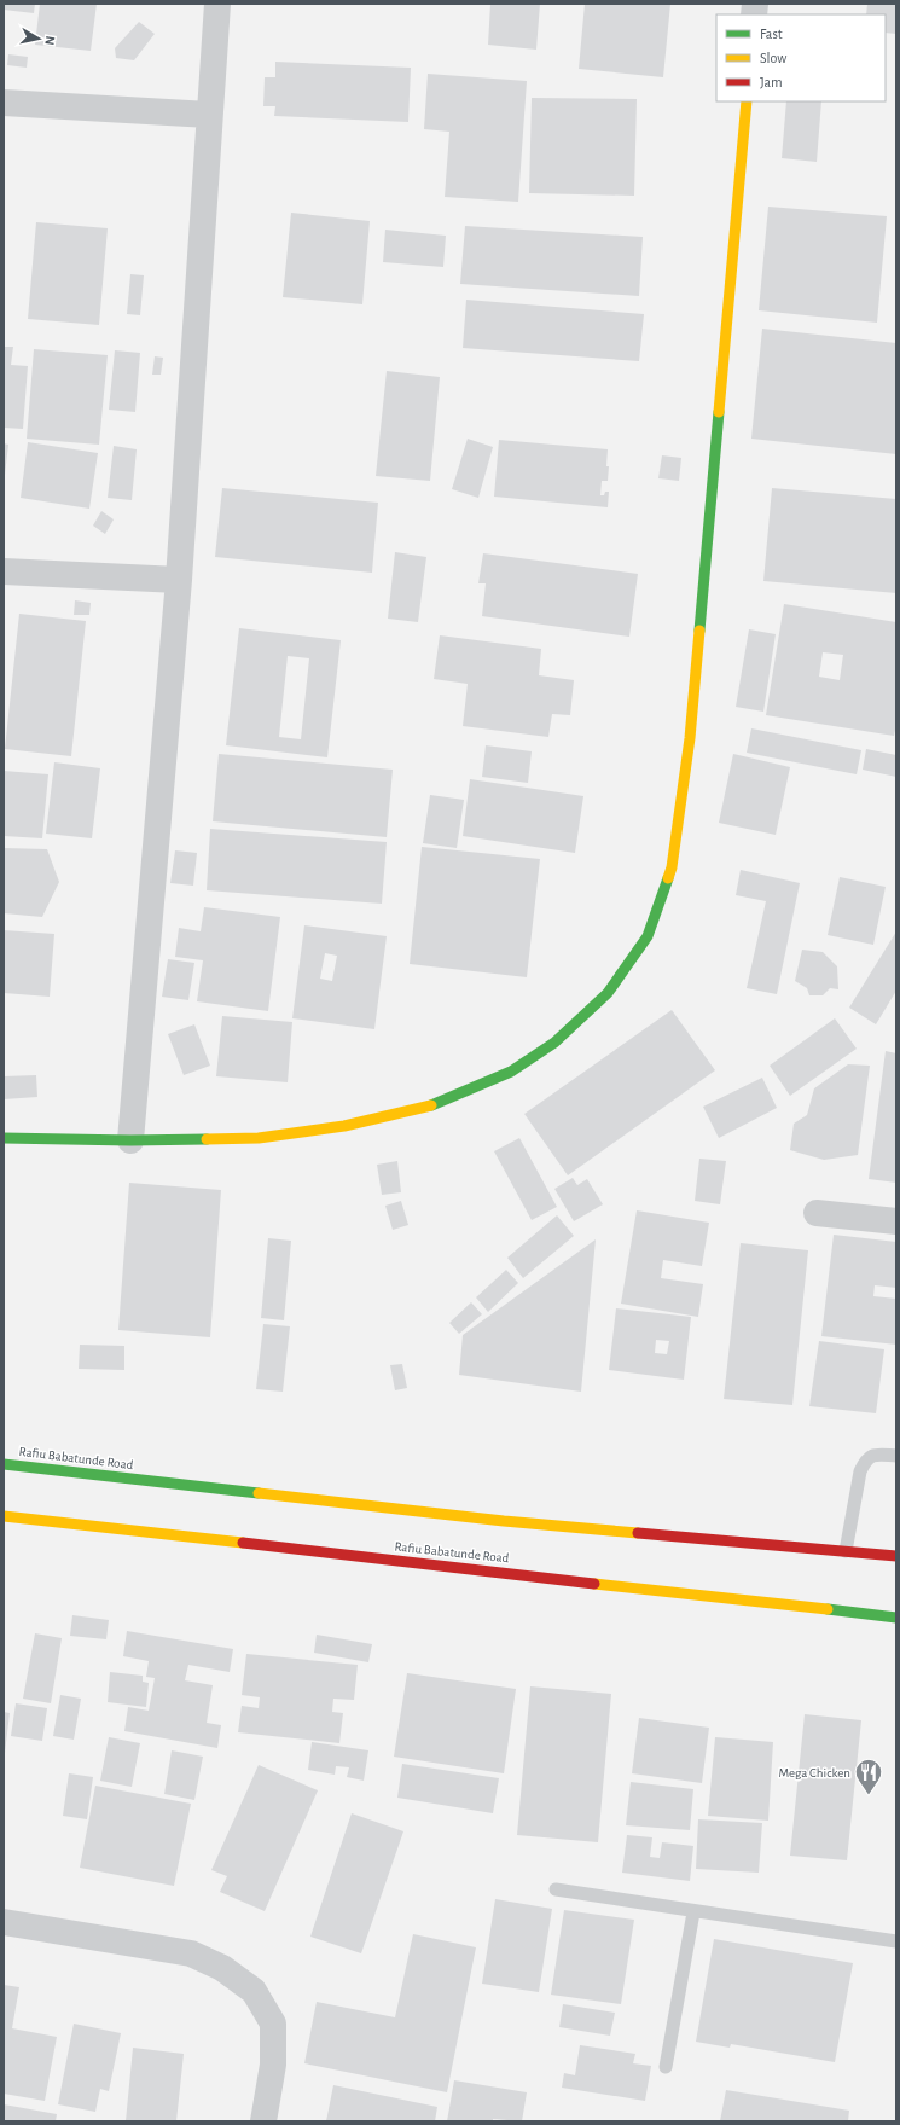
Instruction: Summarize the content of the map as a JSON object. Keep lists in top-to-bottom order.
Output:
{
  "streets": {
    "street": ["Rafiu Babatunde Road"]
  },
  "places": {
    "restaurant": ["Mega Chicken"]
  },
  "legend": ["Fast", "Slow", "Jam"],
  "north": "right"
}
